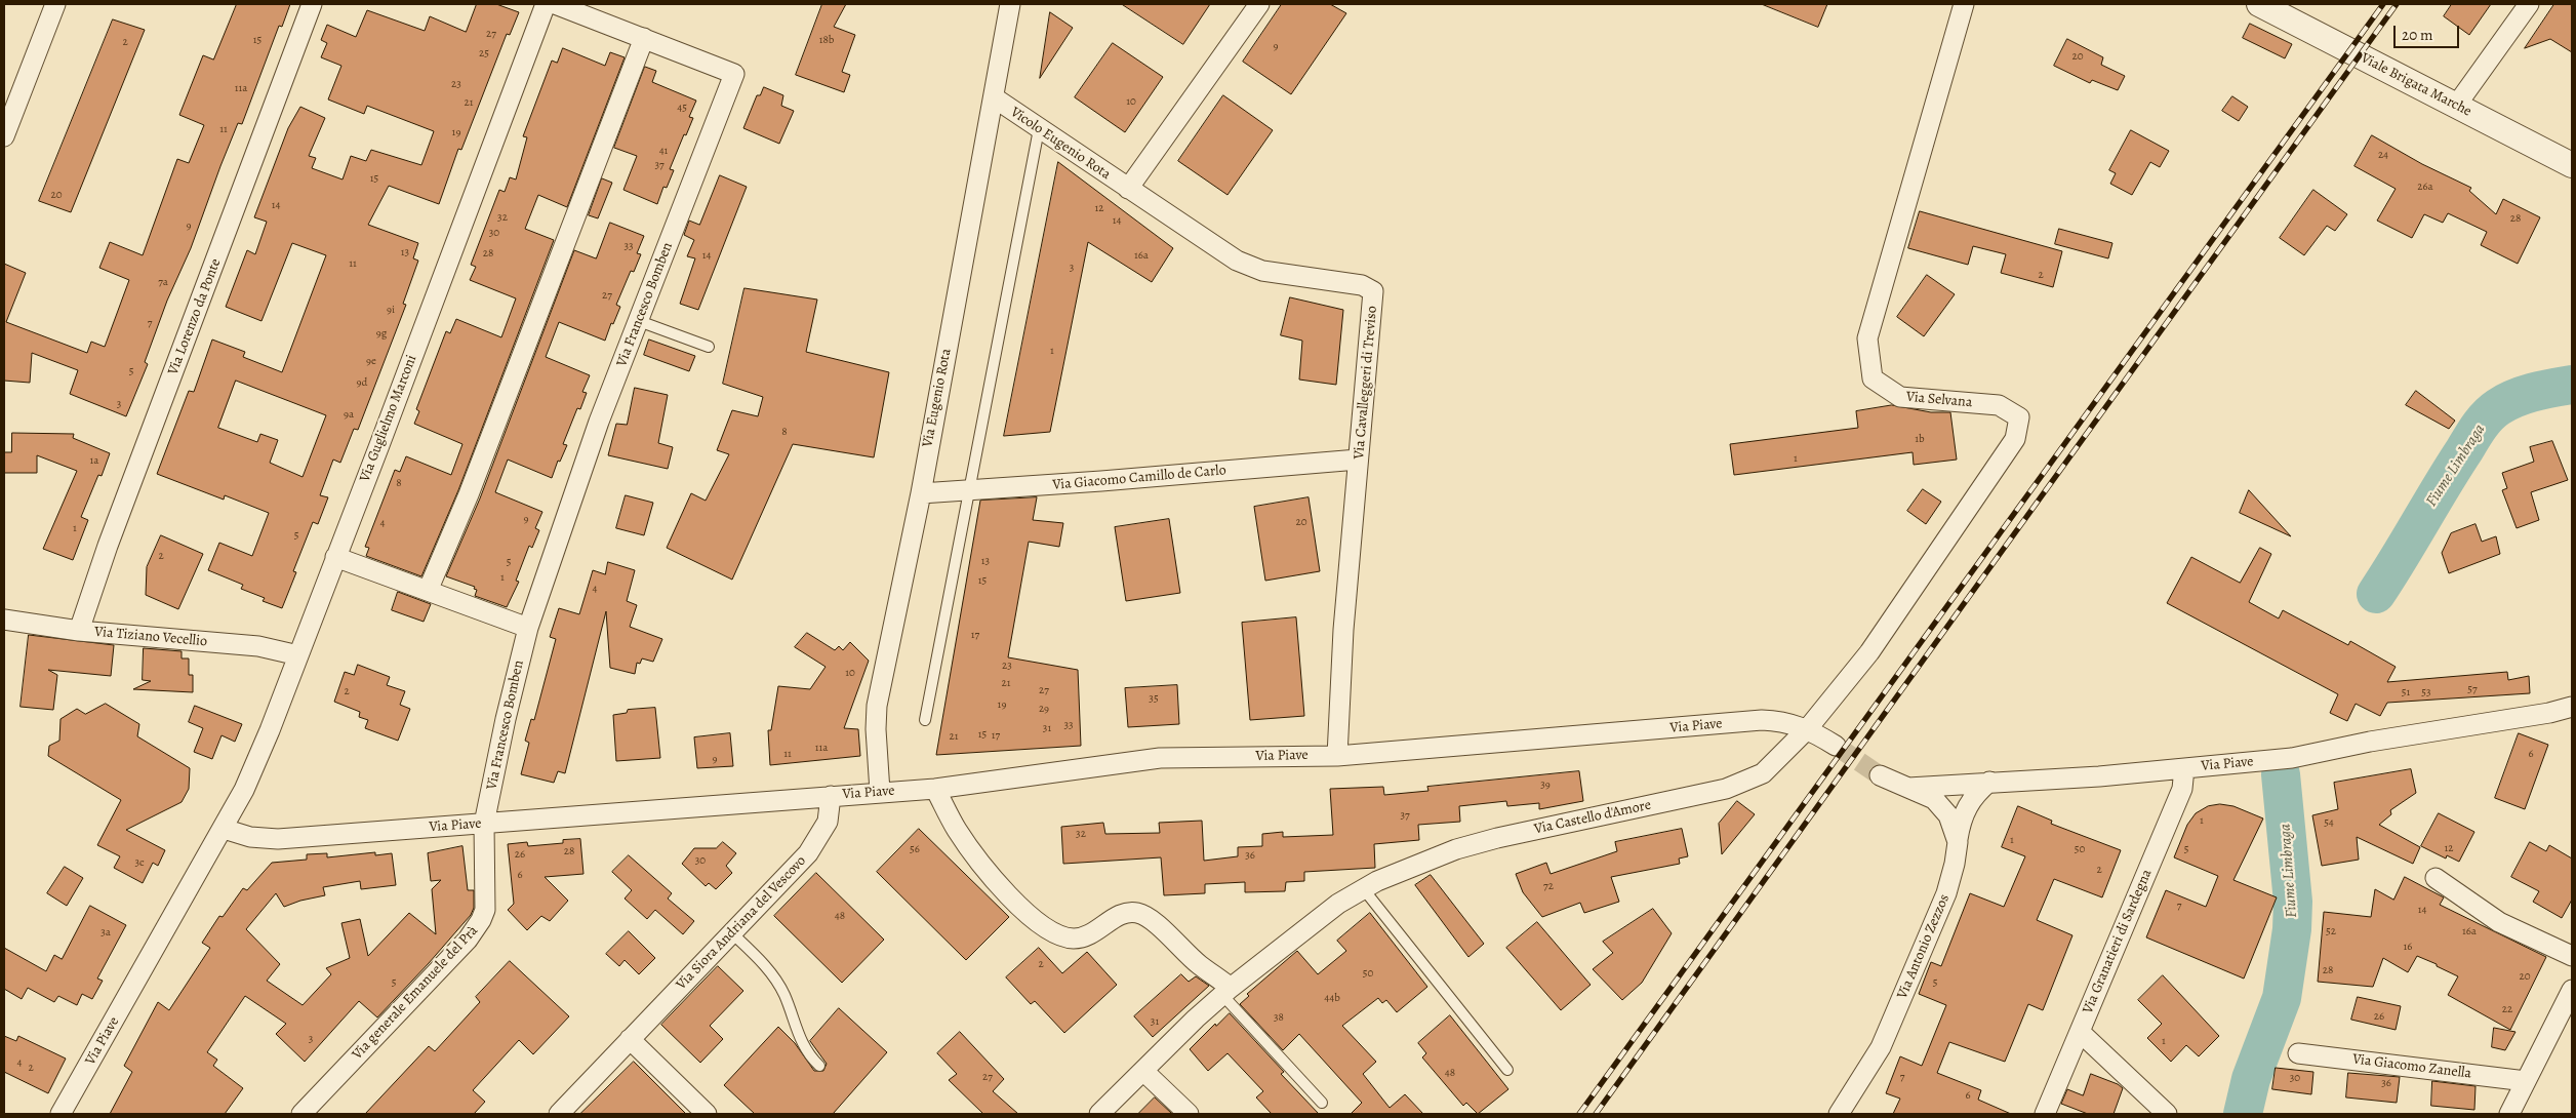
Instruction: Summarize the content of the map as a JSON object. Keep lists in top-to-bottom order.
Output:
{
  "streets": {
    "street": [
      "Viale Brigata Marche",
      "Vicolo Eugenio Rota",
      "Via Francesco Bomben",
      "Via Lorenzo da Ponte",
      "Via Cavalleggeri di Treviso",
      "Via Eugenio Rota",
      "Via Selvana",
      "Via Guglielmo Marconi",
      "Via Giacomo Camillo de Carlo",
      "Via Tiziano Vecellio",
      "Via Piave",
      "Via Castello d'Amore",
      "Via Siora Andriana del Vescovo",
      "Via Granatieri di Sardegna",
      "Via Antonio Zezzos",
      "Via generale Emanuele del Prà",
      "Via Giacomo Zanella"
    ]
  },
  "crossings": [
    ["Vicolo Eugenio Rota", "Via Cavalleggeri di Treviso"],
    ["Vicolo Eugenio Rota", "Via Eugenio Rota"],
    ["Via Francesco Bomben", "Via Piave"],
    ["Via Francesco Bomben", "Via generale Emanuele del Prà"],
    ["Via Lorenzo da Ponte", "Via Tiziano Vecellio"],
    ["Via Cavalleggeri di Treviso", "Via Giacomo Camillo de Carlo"],
    ["Via Cavalleggeri di Treviso", "Via Piave"],
    ["Via Eugenio Rota", "Via Giacomo Camillo de Carlo"],
    ["Via Eugenio Rota", "Via Piave"],
    ["Via Selvana", "Via Piave"],
    ["Via Selvana", "Via Castello d'Amore"],
    ["Via Guglielmo Marconi", "Via Tiziano Vecellio"],
    ["Via Guglielmo Marconi", "Via Piave"],
    ["Via Piave", "Via Castello d'Amore"],
    ["Via Piave", "Via Siora Andriana del Vescovo"],
    ["Via Piave", "Via Granatieri di Sardegna"],
    ["Via Piave", "Via Antonio Zezzos"],
    ["Via Piave", "Via generale Emanuele del Prà"]
  ],
  "water": ["Fiume Limbraga"],
  "house_numbers": [
    "27",
    "15",
    "18b",
    "2",
    "9",
    "25",
    "20",
    "23",
    "11a",
    "10",
    "21",
    "45",
    "11",
    "19",
    "41",
    "24",
    "37",
    "15",
    "26a",
    "20",
    "14",
    "12",
    "32",
    "28",
    "14",
    "9",
    "30",
    "33",
    "13",
    "28",
    "14",
    "16a",
    "11",
    "3",
    "2",
    "7a",
    "27",
    "9i",
    "7",
    "9g",
    "1",
    "9e",
    "5",
    "9d",
    "3",
    "9a",
    "8",
    "1b",
    "1",
    "1a",
    "8",
    "9",
    "20",
    "4",
    "1",
    "5",
    "2",
    "13",
    "5",
    "1",
    "15",
    "4",
    "17",
    "23",
    "10",
    "21",
    "57",
    "27",
    "2",
    "51",
    "53",
    "35",
    "19",
    "29",
    "33",
    "31",
    "15",
    "17",
    "21",
    "11a",
    "11",
    "6",
    "9",
    "39",
    "37",
    "1",
    "54",
    "32",
    "1",
    "12",
    "56",
    "50",
    "5",
    "28",
    "26",
    "36",
    "30",
    "3c",
    "2",
    "6",
    "72",
    "7",
    "14",
    "48",
    "52",
    "16a",
    "3a",
    "16",
    "2",
    "28",
    "50",
    "20",
    "5",
    "5",
    "44b",
    "22",
    "26",
    "38",
    "31",
    "3",
    "1",
    "4",
    "2",
    "48",
    "27",
    "7",
    "30",
    "36",
    "6"
  ],
  "scale_bar": "20 m"
}
